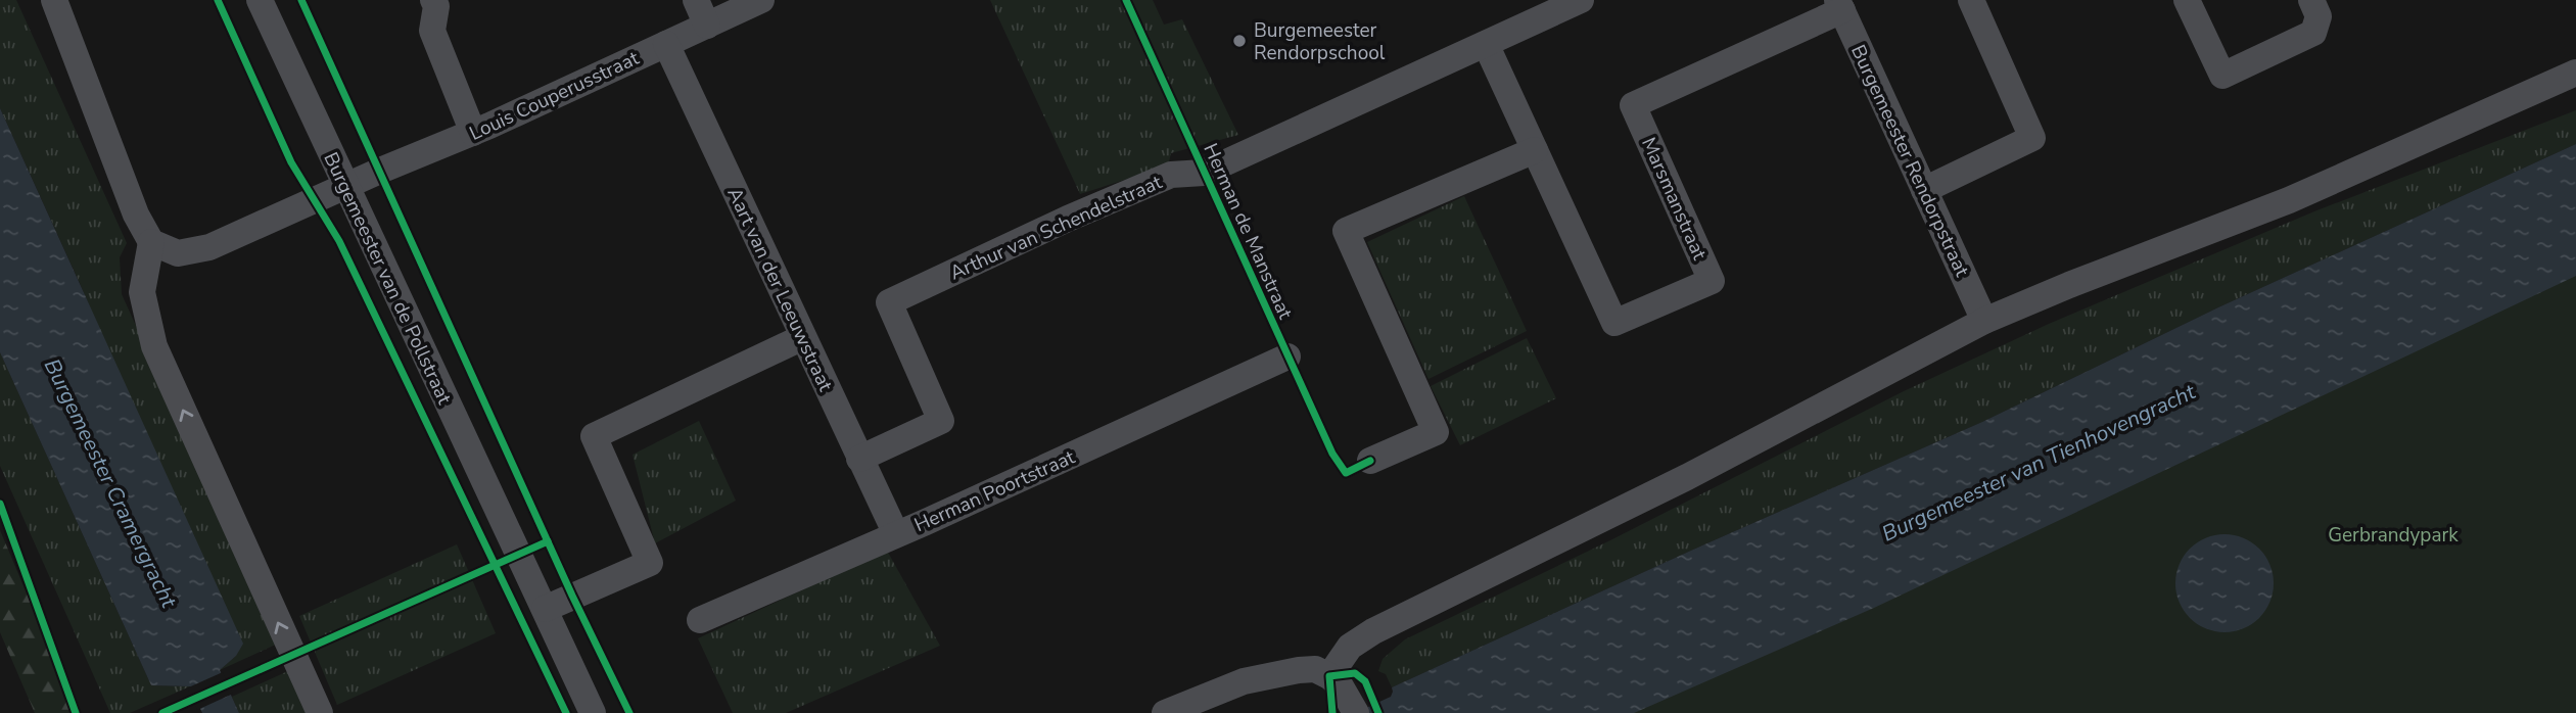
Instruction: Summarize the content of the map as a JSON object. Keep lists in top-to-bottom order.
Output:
{
  "streets": {
    "street": [
      "Louis Couperusstraat",
      "Burgemeester Rendorpstraat",
      "Marsmanstraat",
      "Arthur van Schendelstraat",
      "Burgemeester van de Pollstraat",
      "Aart van der Leeuwstraat",
      "Herman Poortstraat"
    ],
    "cycle path": ["Herman de Manstraat"]
  },
  "crossings": [
    ["Louis Couperusstraat", "Burgemeester van de Pollstraat"],
    ["Louis Couperusstraat", "Aart van der Leeuwstraat"],
    ["Burgemeester Rendorpstraat", "Marsmanstraat"],
    ["Marsmanstraat", "Arthur van Schendelstraat"],
    ["Arthur van Schendelstraat", "Aart van der Leeuwstraat"],
    ["Aart van der Leeuwstraat", "Herman Poortstraat"]
  ],
  "water": ["Burgemeester van Tienhovengracht", "Burgemeester Cramergracht"],
  "parks": ["Gerbrandypark"],
  "places": ["Burgemeester Rendorpschool"]
}
